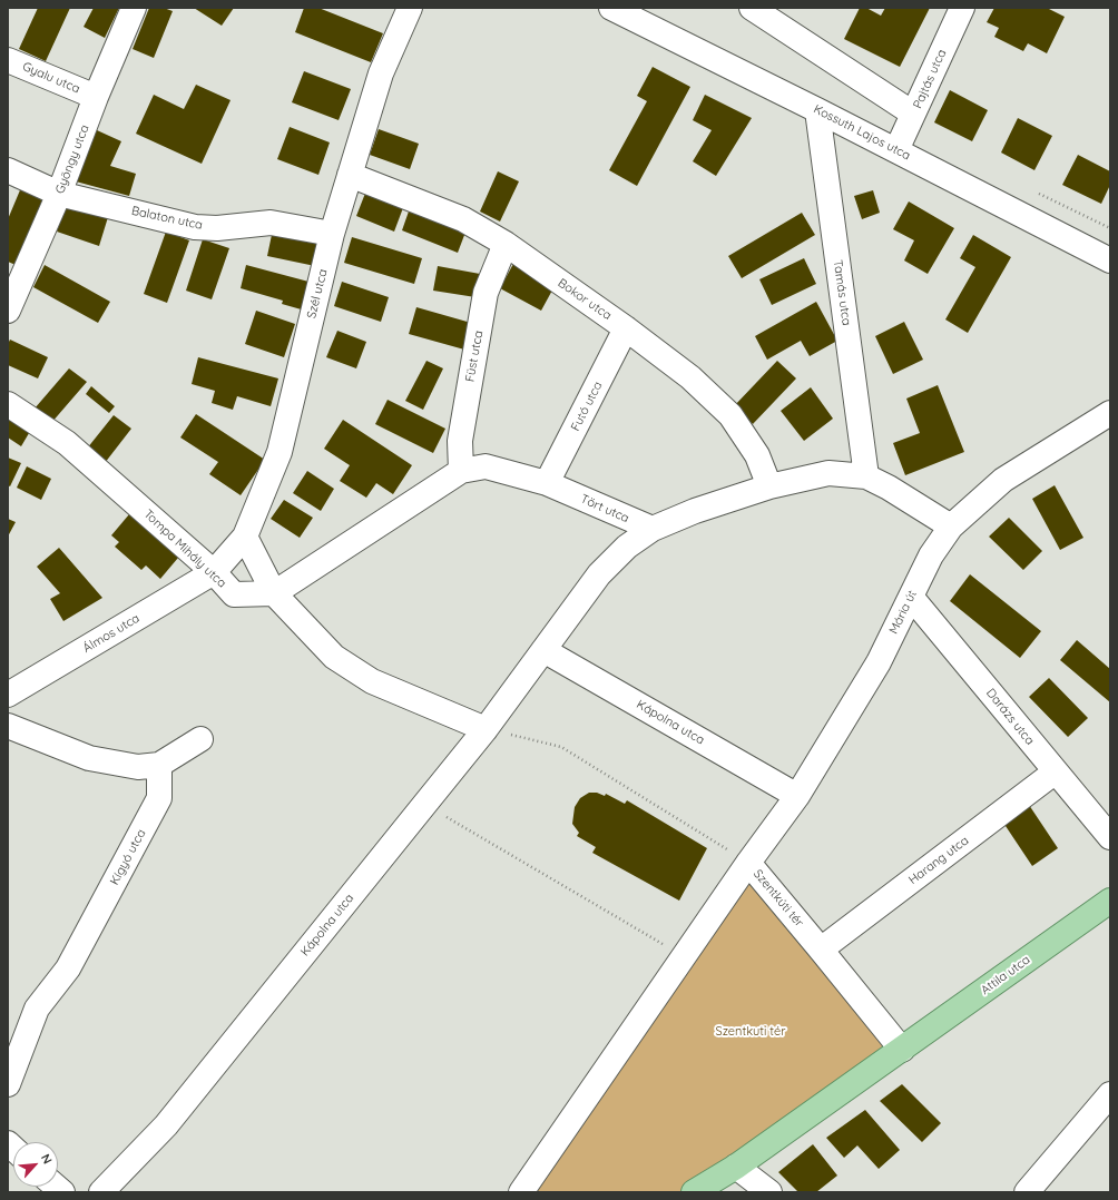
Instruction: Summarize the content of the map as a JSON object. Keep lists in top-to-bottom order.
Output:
{
  "streets": {
    "main road": ["Attila utca"],
    "street": [
      "Gyalu utca",
      "Pajtás utca",
      "Kossuth Lajos utca",
      "Gyöngy utca",
      "Balaton utca",
      "Tamás utca",
      "Szél utca",
      "Bokor utca",
      "Füst utca",
      "Futó utca",
      "Tört utca",
      "Tompa Mihály utca",
      "Mária út",
      "Álmos utca",
      "Darázs utca",
      "Kápolna utca",
      "Kígyó utca",
      "Harang utca",
      "Szentkúti tér"
    ]
  },
  "crossings": [
    ["Gyalu utca", "Gyöngy utca"],
    ["Pajtás utca", "Kossuth Lajos utca"],
    ["Kossuth Lajos utca", "Tamás utca"],
    ["Gyöngy utca", "Balaton utca"],
    ["Balaton utca", "Szél utca"],
    ["Szél utca", "Bokor utca"],
    ["Szél utca", "Tompa Mihály utca"],
    ["Szél utca", "Álmos utca"],
    ["Bokor utca", "Füst utca"],
    ["Bokor utca", "Futó utca"],
    ["Füst utca", "Tört utca"],
    ["Futó utca", "Tört utca"],
    ["Tört utca", "Tompa Mihály utca"],
    ["Tört utca", "Kápolna utca"],
    ["Tompa Mihály utca", "Álmos utca"],
    ["Mária út", "Darázs utca"],
    ["Mária út", "Kápolna utca"],
    ["Mária út", "Szentkúti tér"],
    ["Darázs utca", "Harang utca"],
    ["Harang utca", "Szentkúti tér"],
    ["Szentkúti tér", "Attila utca"]
  ],
  "parks": ["Szentkuti tér"],
  "north": "top right"
}
